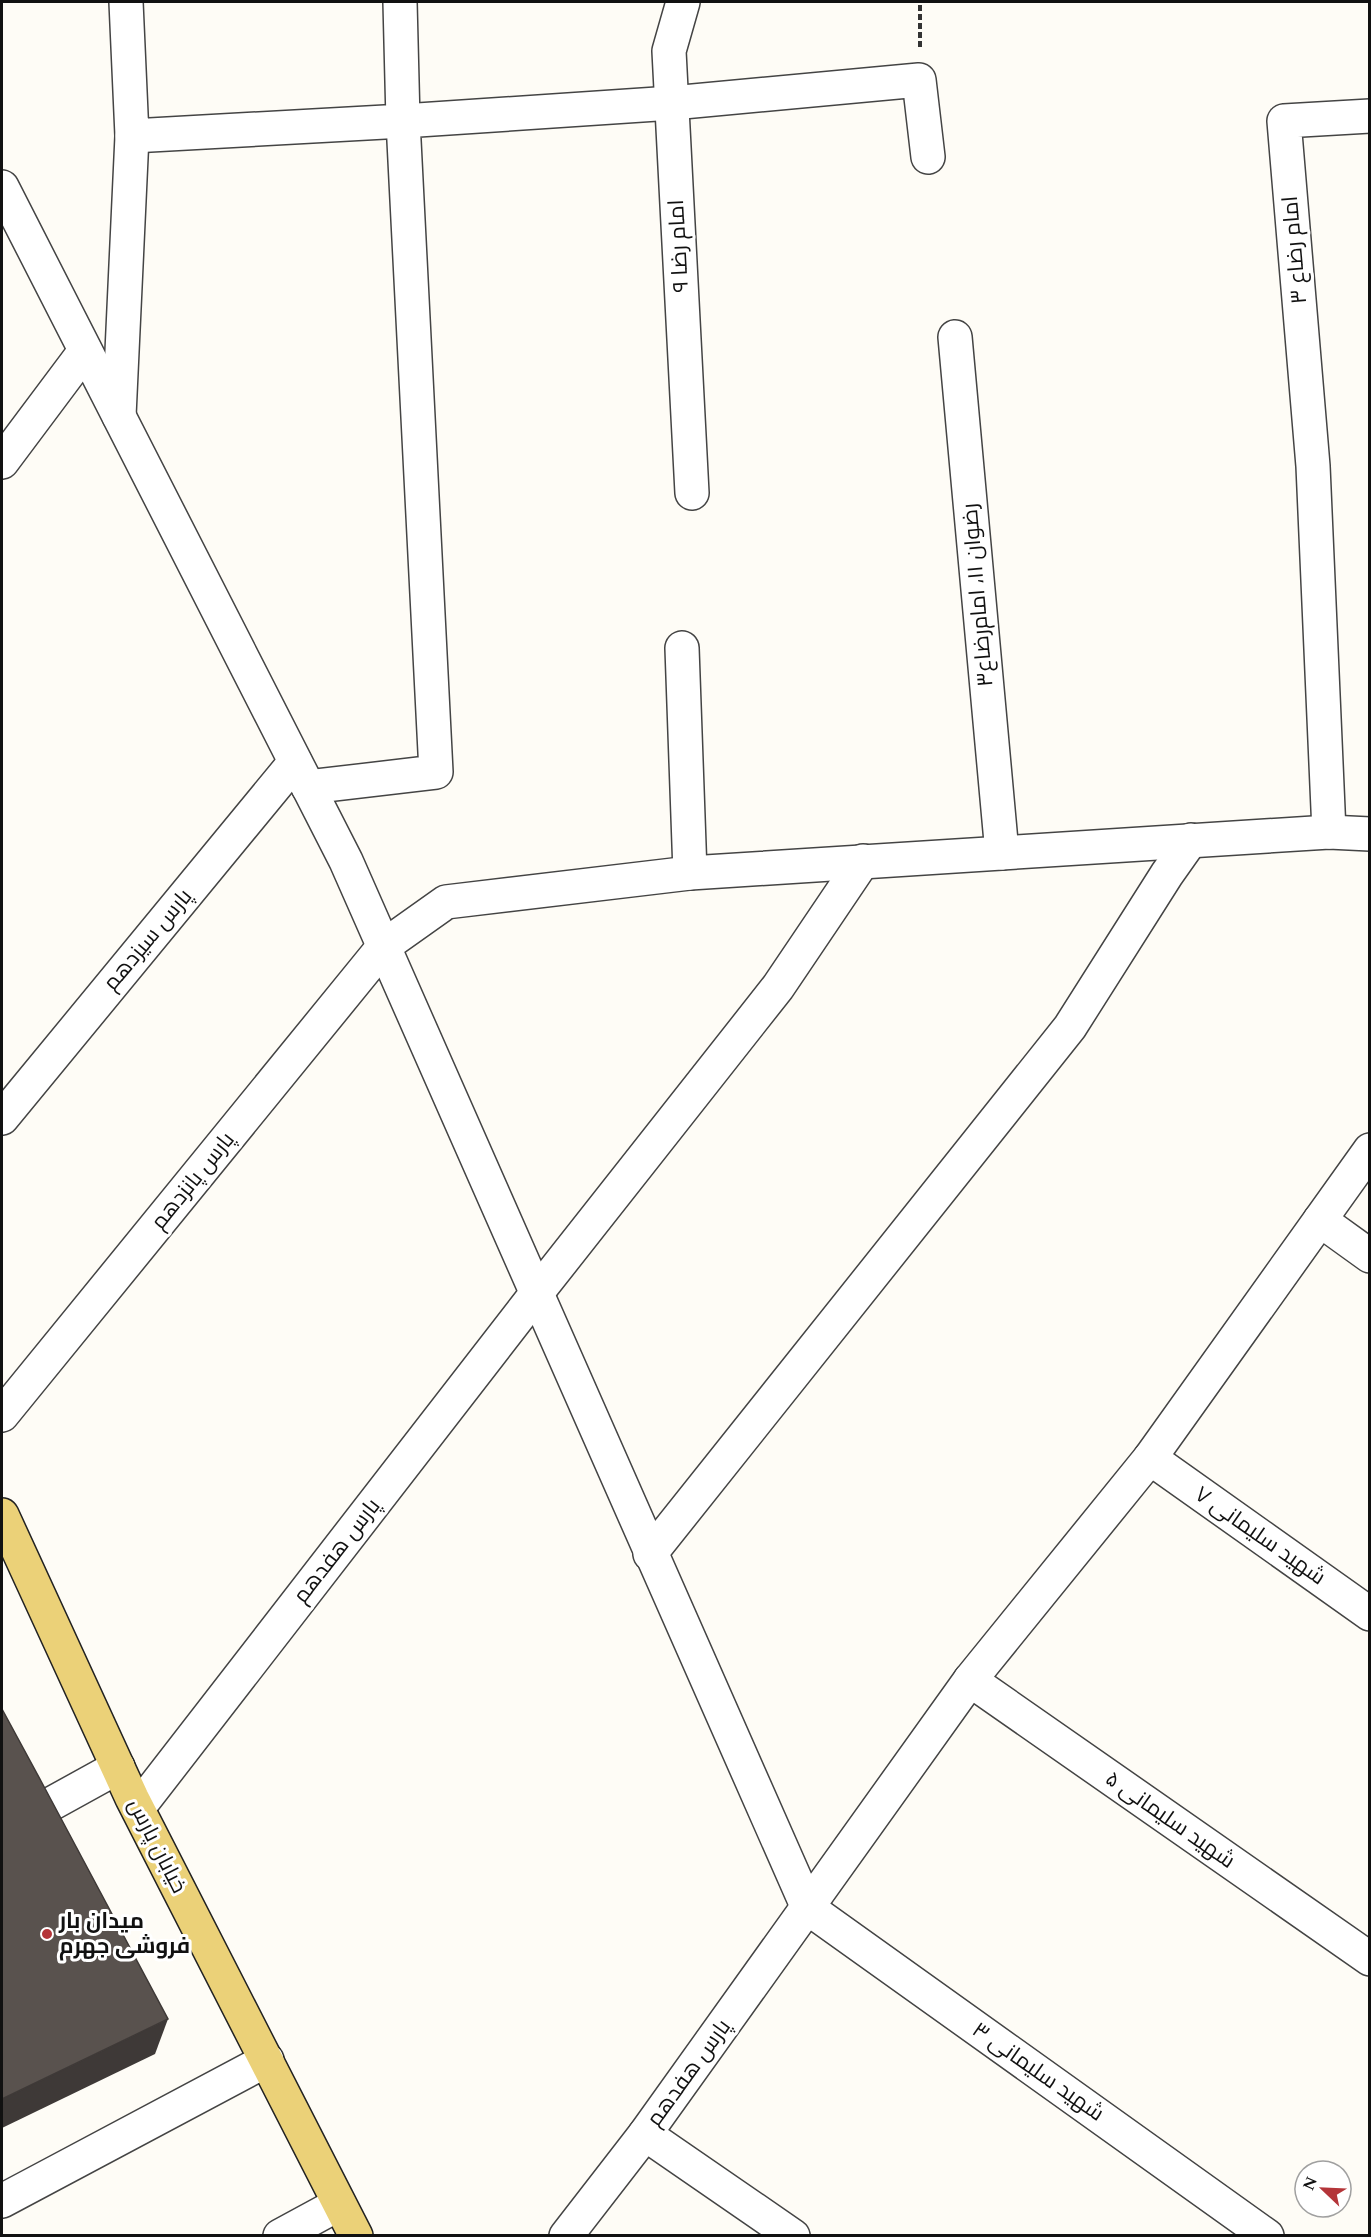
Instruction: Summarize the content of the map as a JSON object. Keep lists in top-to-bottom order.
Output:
{
  "streets": {
    "main road": ["خیابان پارس"],
    "street": [
      "امام رضا ۹",
      "امام رضا‌ع ۳",
      "رضوان ۱۱، امام‌رضا‌ع‌۳",
      "پارس‌ سیزدهم",
      "پارس‌ پانزدهم",
      "شهید سلیمانی ۷",
      "پارس‌ هفدهم",
      "شهید سلیمانی ۵",
      "شهید سلیمانی ۳"
    ]
  },
  "crossings": [
    ["امام رضا‌ع ۳", "پارس‌ پانزدهم"],
    ["رضوان ۱۱، امام‌رضا‌ع‌۳", "پارس‌ پانزدهم"],
    ["پارس‌ پانزدهم", "پارس‌ هفدهم"],
    ["شهید سلیمانی ۷", "پارس‌ هفدهم"],
    ["پارس‌ هفدهم", "شهید سلیمانی ۵"],
    ["پارس‌ هفدهم", "خیابان پارس"],
    ["پارس‌ هفدهم", "شهید سلیمانی ۳"]
  ],
  "places": ["میدان بار فروشی جهرم"],
  "north": "top left"
}
